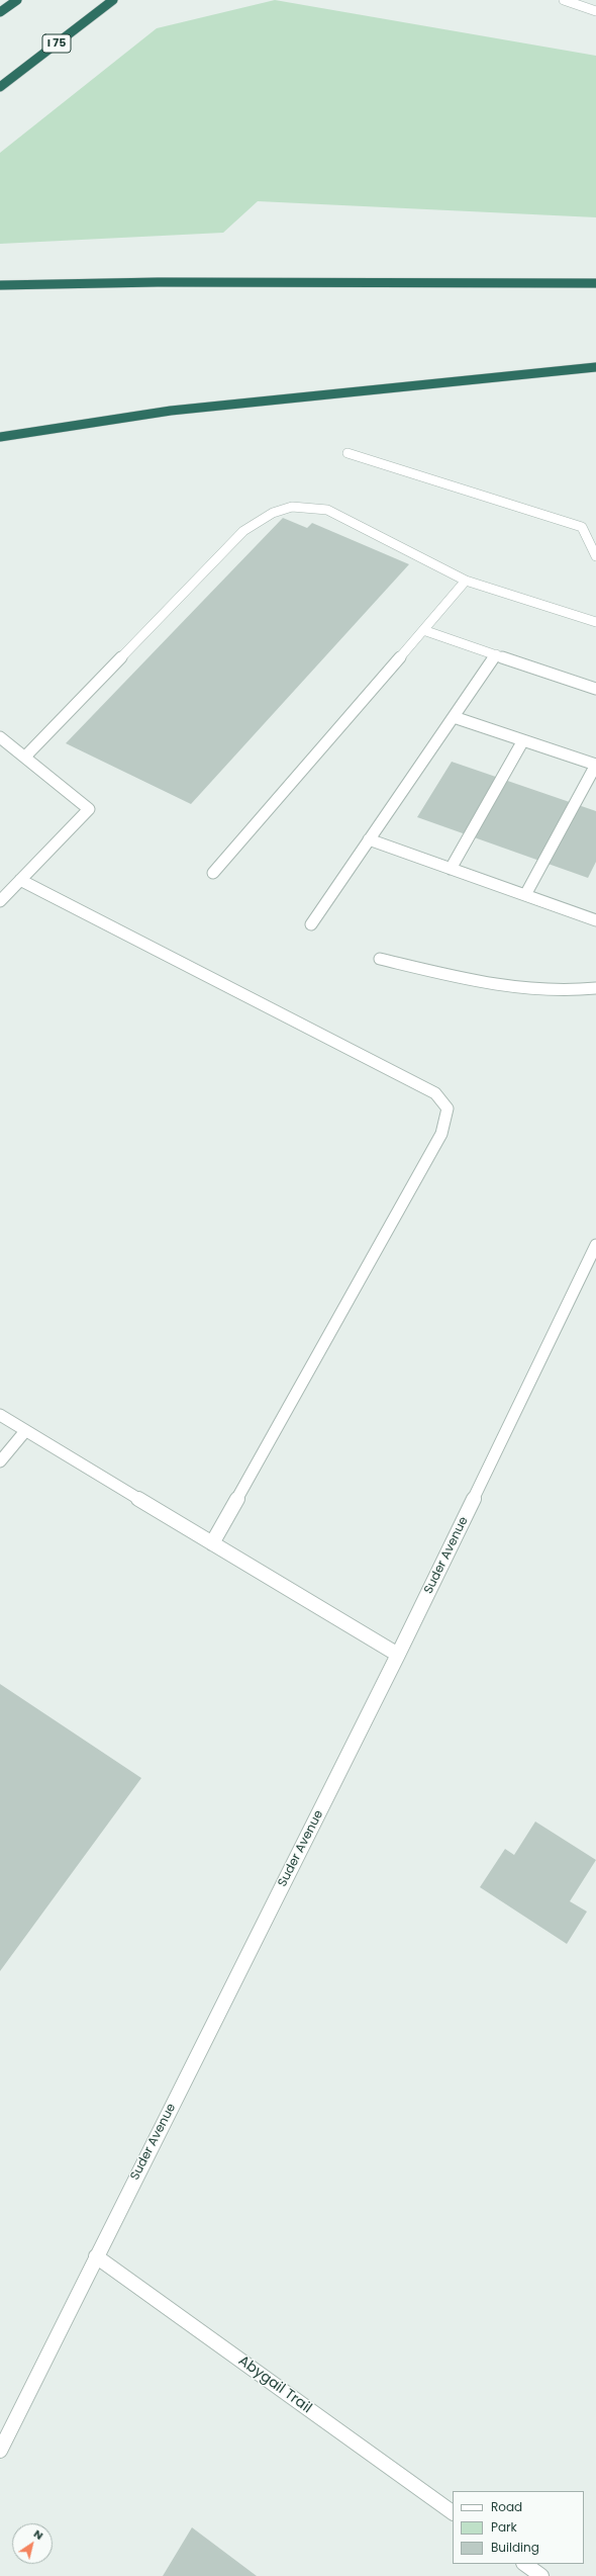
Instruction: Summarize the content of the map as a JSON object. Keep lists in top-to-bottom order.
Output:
{
  "streets": {
    "highway": ["I 75"],
    "street": ["Suder Avenue", "Abygail Trail"]
  },
  "crossings": [
    ["Suder Avenue", "Abygail Trail"]
  ],
  "legend": ["Road", "Park", "Building"],
  "north": "top right"
}
